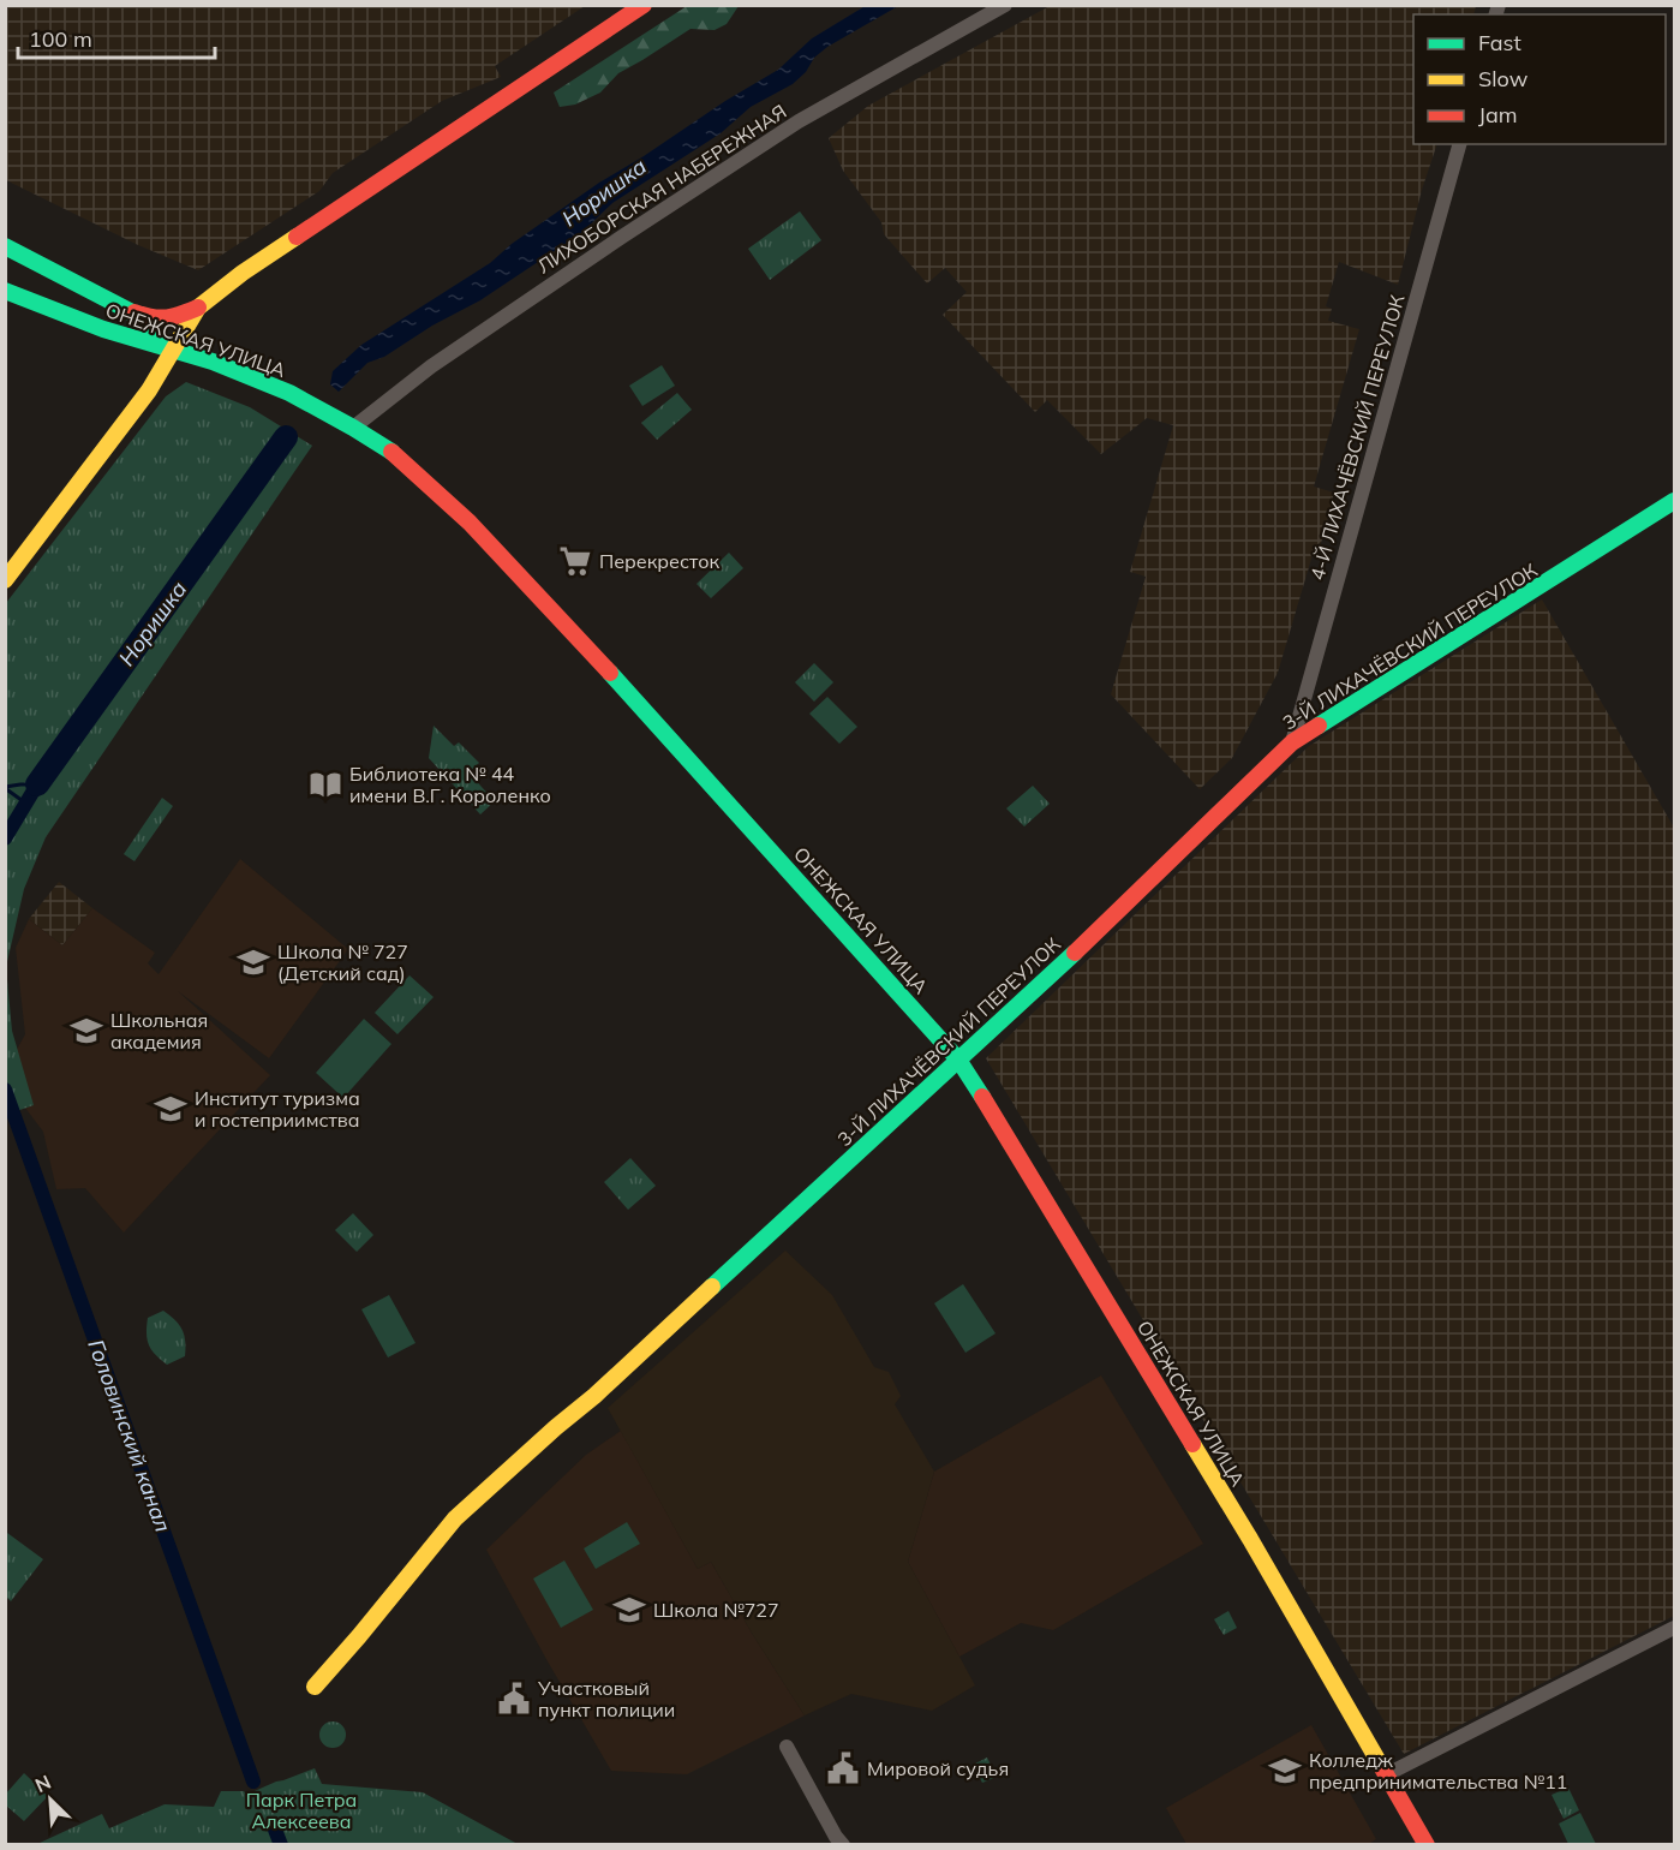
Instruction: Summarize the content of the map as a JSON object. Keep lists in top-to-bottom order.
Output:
{
  "streets": {
    "street": [
      "ЛИХОБОРСКАЯ НАБЕРЕЖНАЯ",
      "ОНЕЖСКАЯ УЛИЦА",
      "4-Й ЛИХАЧЁВСКИЙ ПЕРЕУЛОК",
      "3-Й ЛИХАЧЁВСКИЙ ПЕРЕУЛОК"
    ]
  },
  "crossings": [
    ["ЛИХОБОРСКАЯ НАБЕРЕЖНАЯ", "ОНЕЖСКАЯ УЛИЦА"],
    ["ОНЕЖСКАЯ УЛИЦА", "3-Й ЛИХАЧЁВСКИЙ ПЕРЕУЛОК"],
    ["4-Й ЛИХАЧЁВСКИЙ ПЕРЕУЛОК", "3-Й ЛИХАЧЁВСКИЙ ПЕРЕУЛОК"]
  ],
  "water": ["Норишка", "Головинский канал"],
  "parks": ["Парк Петра Алексеева"],
  "places": {
    "supermarket": ["Перекресток"],
    "library": ["Библиотека № 44 имени В.Г. Короленко"],
    "school or university": [
      "Школа № 727 (Детский сад)",
      "Школьная академия",
      "Институт туризма и гостеприимства",
      "Школа №727",
      "Колледж предпринимательства №11"
    ],
    "public building": ["Участковый пункт полиции", "Мировой судья"]
  },
  "legend": ["Fast", "Slow", "Jam"],
  "scale_bar": "100 m",
  "north": "top left"
}
